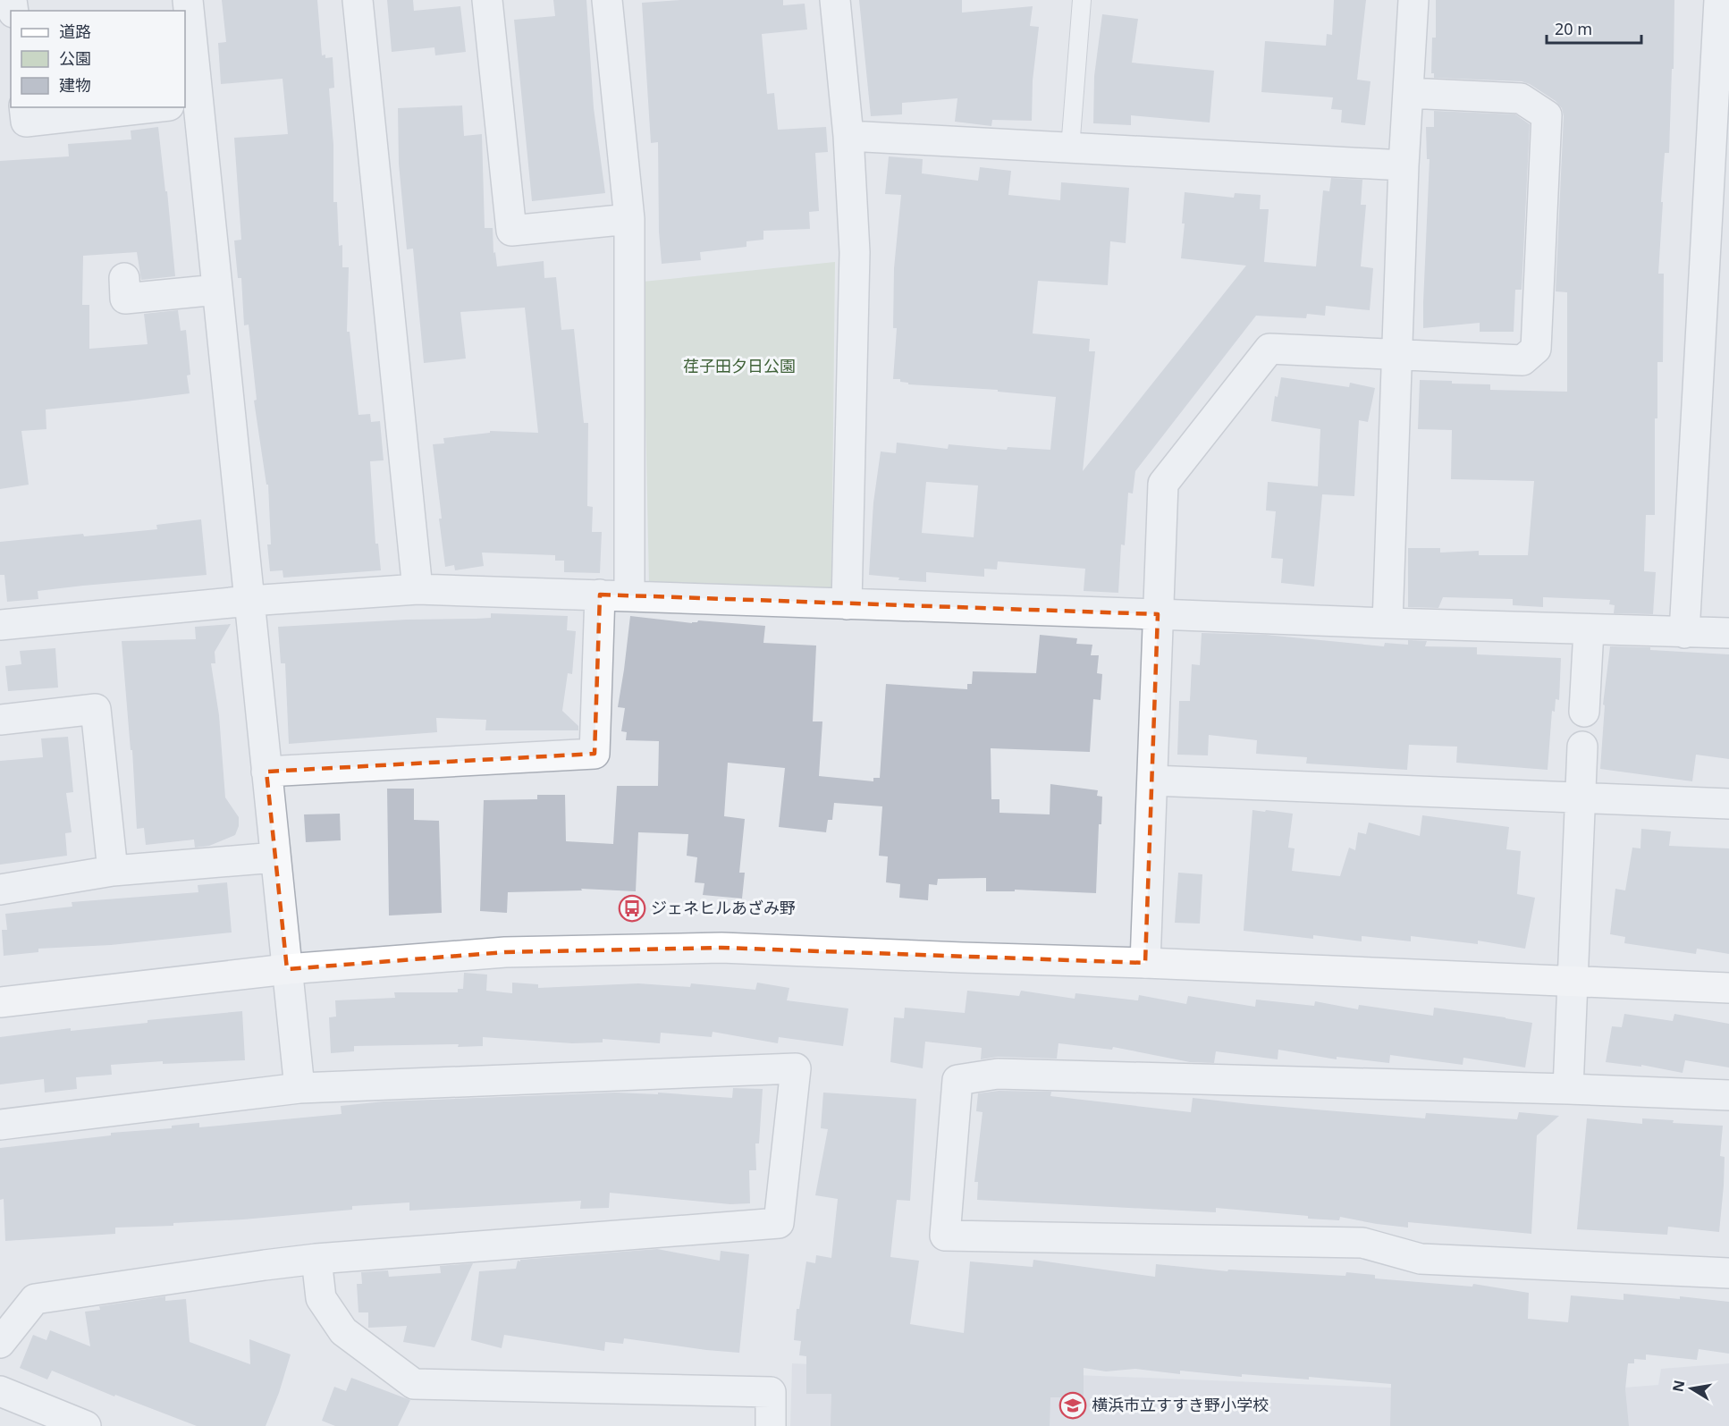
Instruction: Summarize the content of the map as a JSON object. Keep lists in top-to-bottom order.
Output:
{
  "parks": ["荏子田夕日公園"],
  "places": {
    "bus stop": ["ジェネヒルあざみ野"],
    "school or university": ["横浜市立すすき野小学校"]
  },
  "legend": ["道路", "公園", "建物"],
  "scale_bar": "20 m",
  "north": "left"
}
